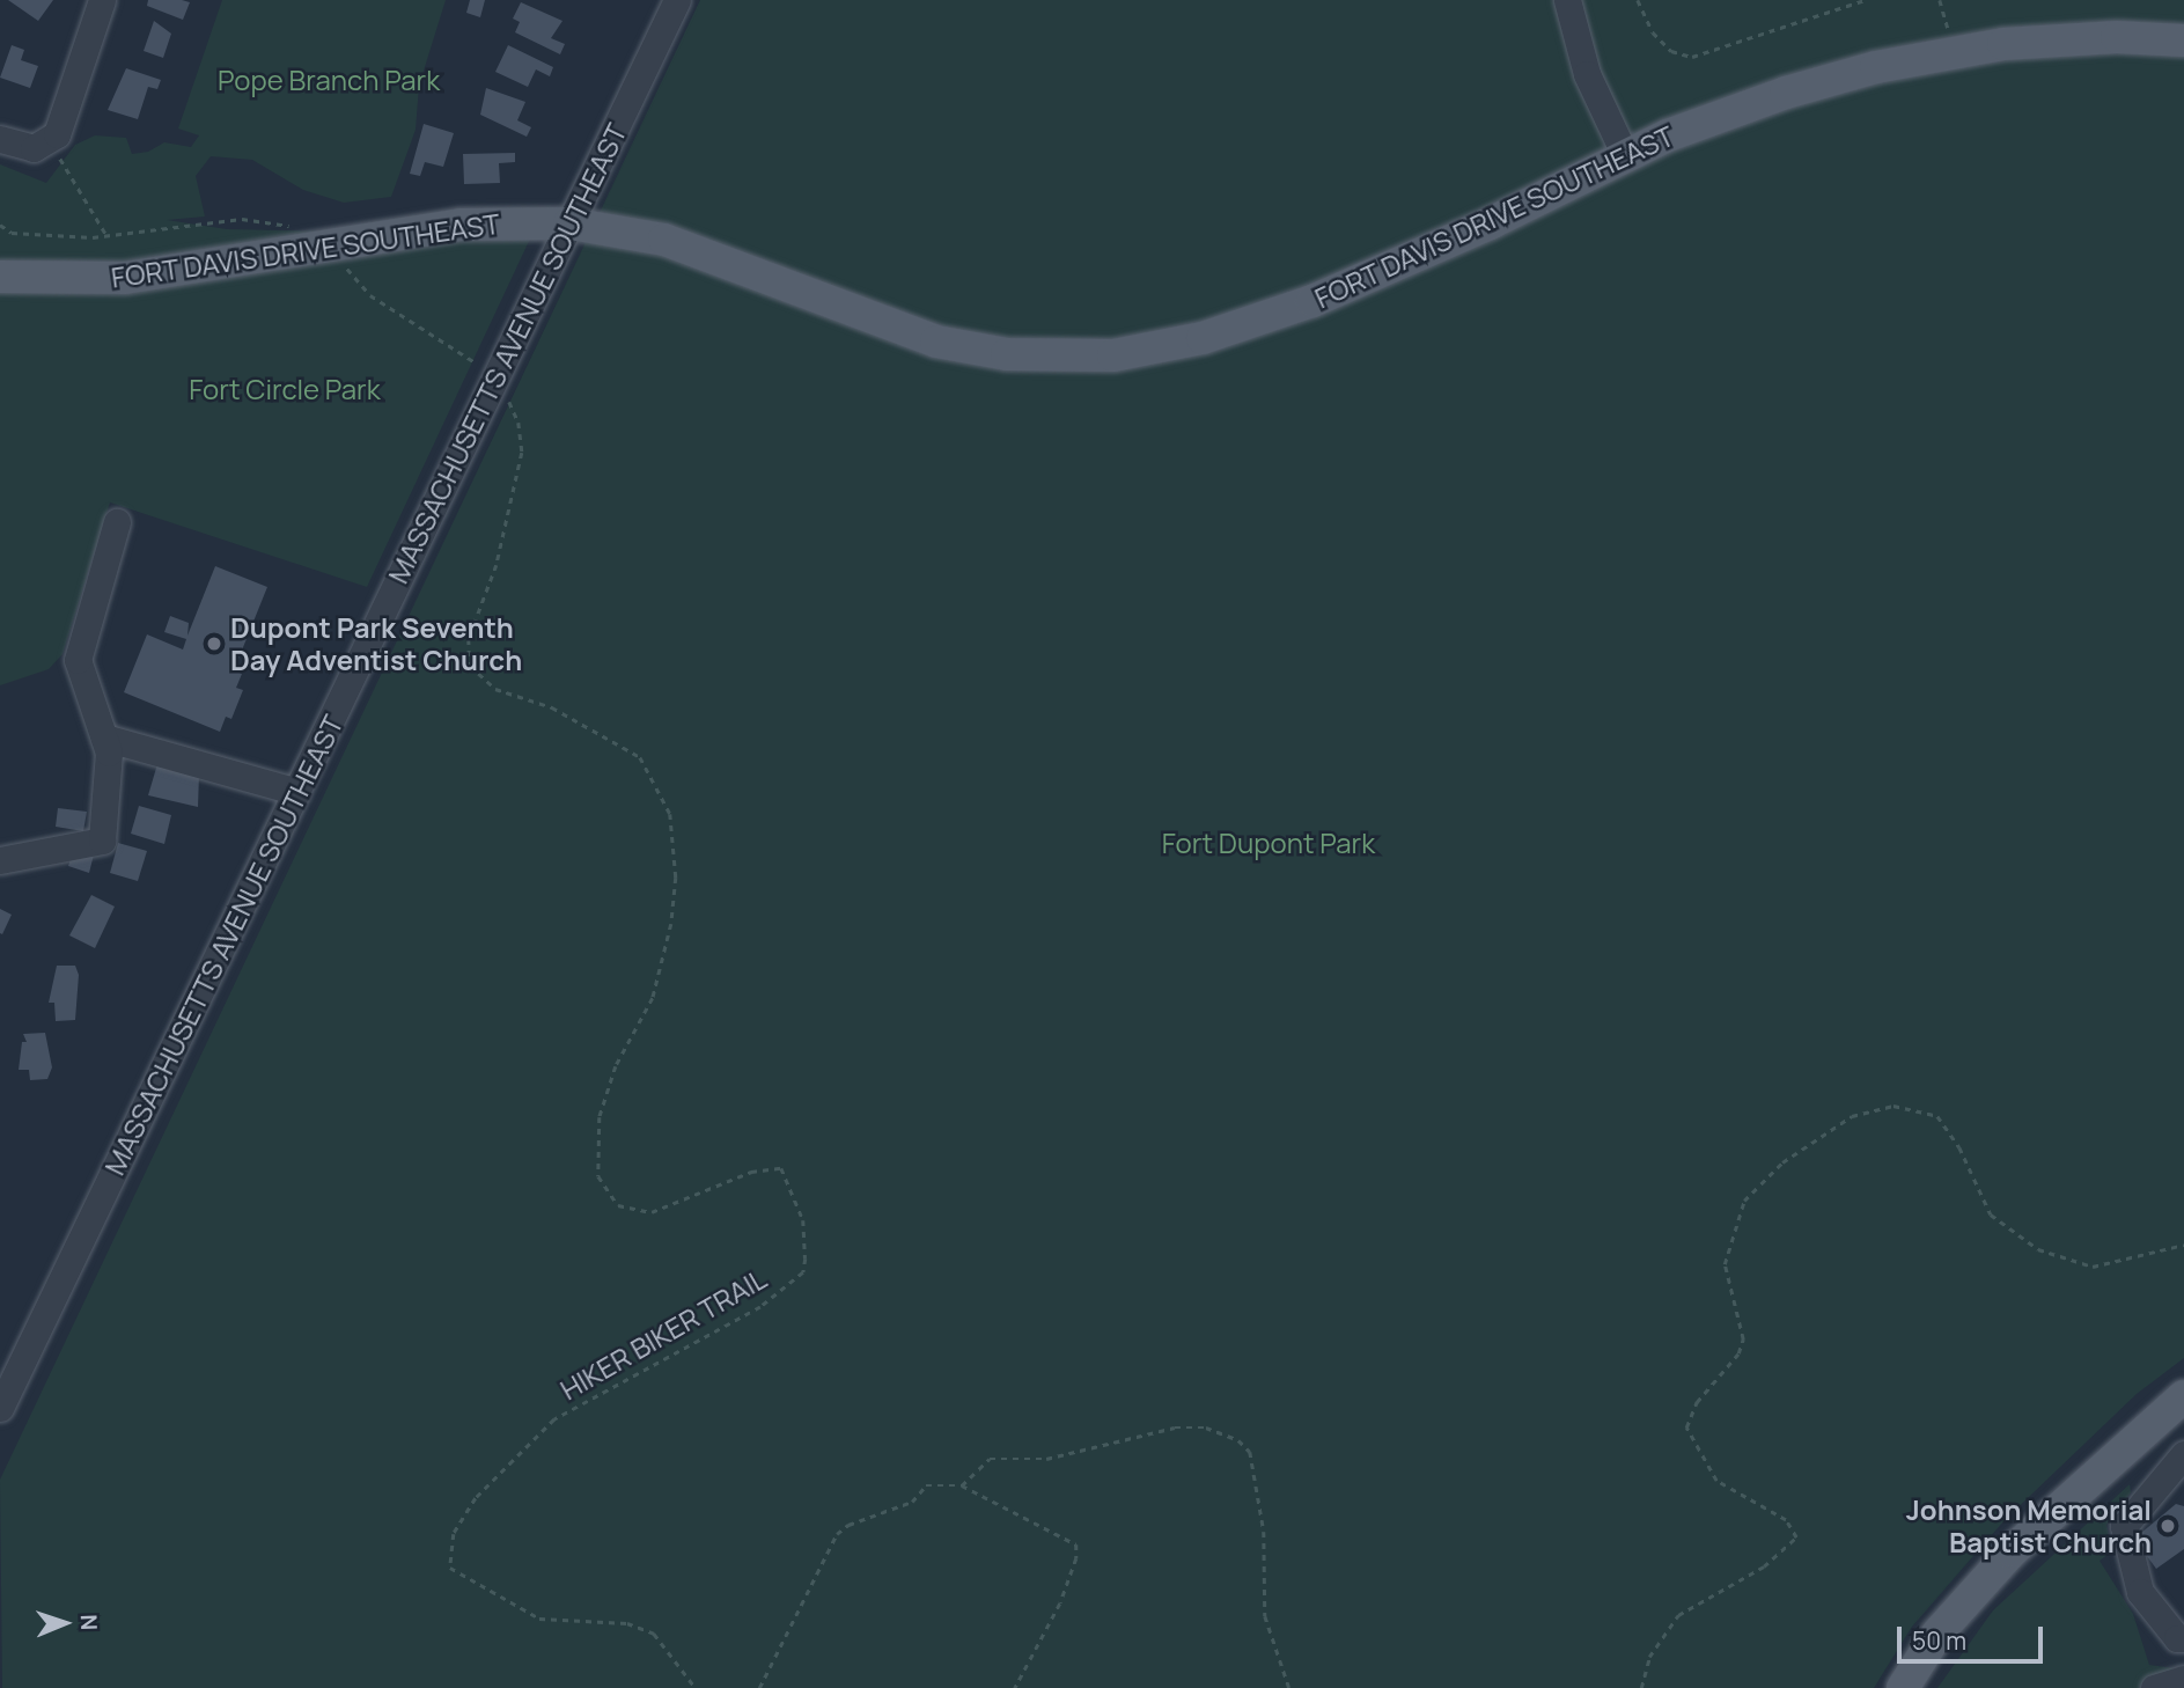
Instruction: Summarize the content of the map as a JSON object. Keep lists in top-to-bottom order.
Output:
{
  "streets": {
    "main road": ["FORT DAVIS DRIVE SOUTHEAST"],
    "street": ["MASSACHUSETTS AVENUE SOUTHEAST"],
    "path": ["HIKER BIKER TRAIL"]
  },
  "crossings": [
    ["FORT DAVIS DRIVE SOUTHEAST", "MASSACHUSETTS AVENUE SOUTHEAST"]
  ],
  "parks": ["Pope Branch Park", "Fort Circle Park", "Fort Dupont Park"],
  "places": ["Dupont Park Seventh Day Adventist Church", "Johnson Memorial Baptist Church"],
  "scale_bar": "50 m",
  "north": "right"
}
